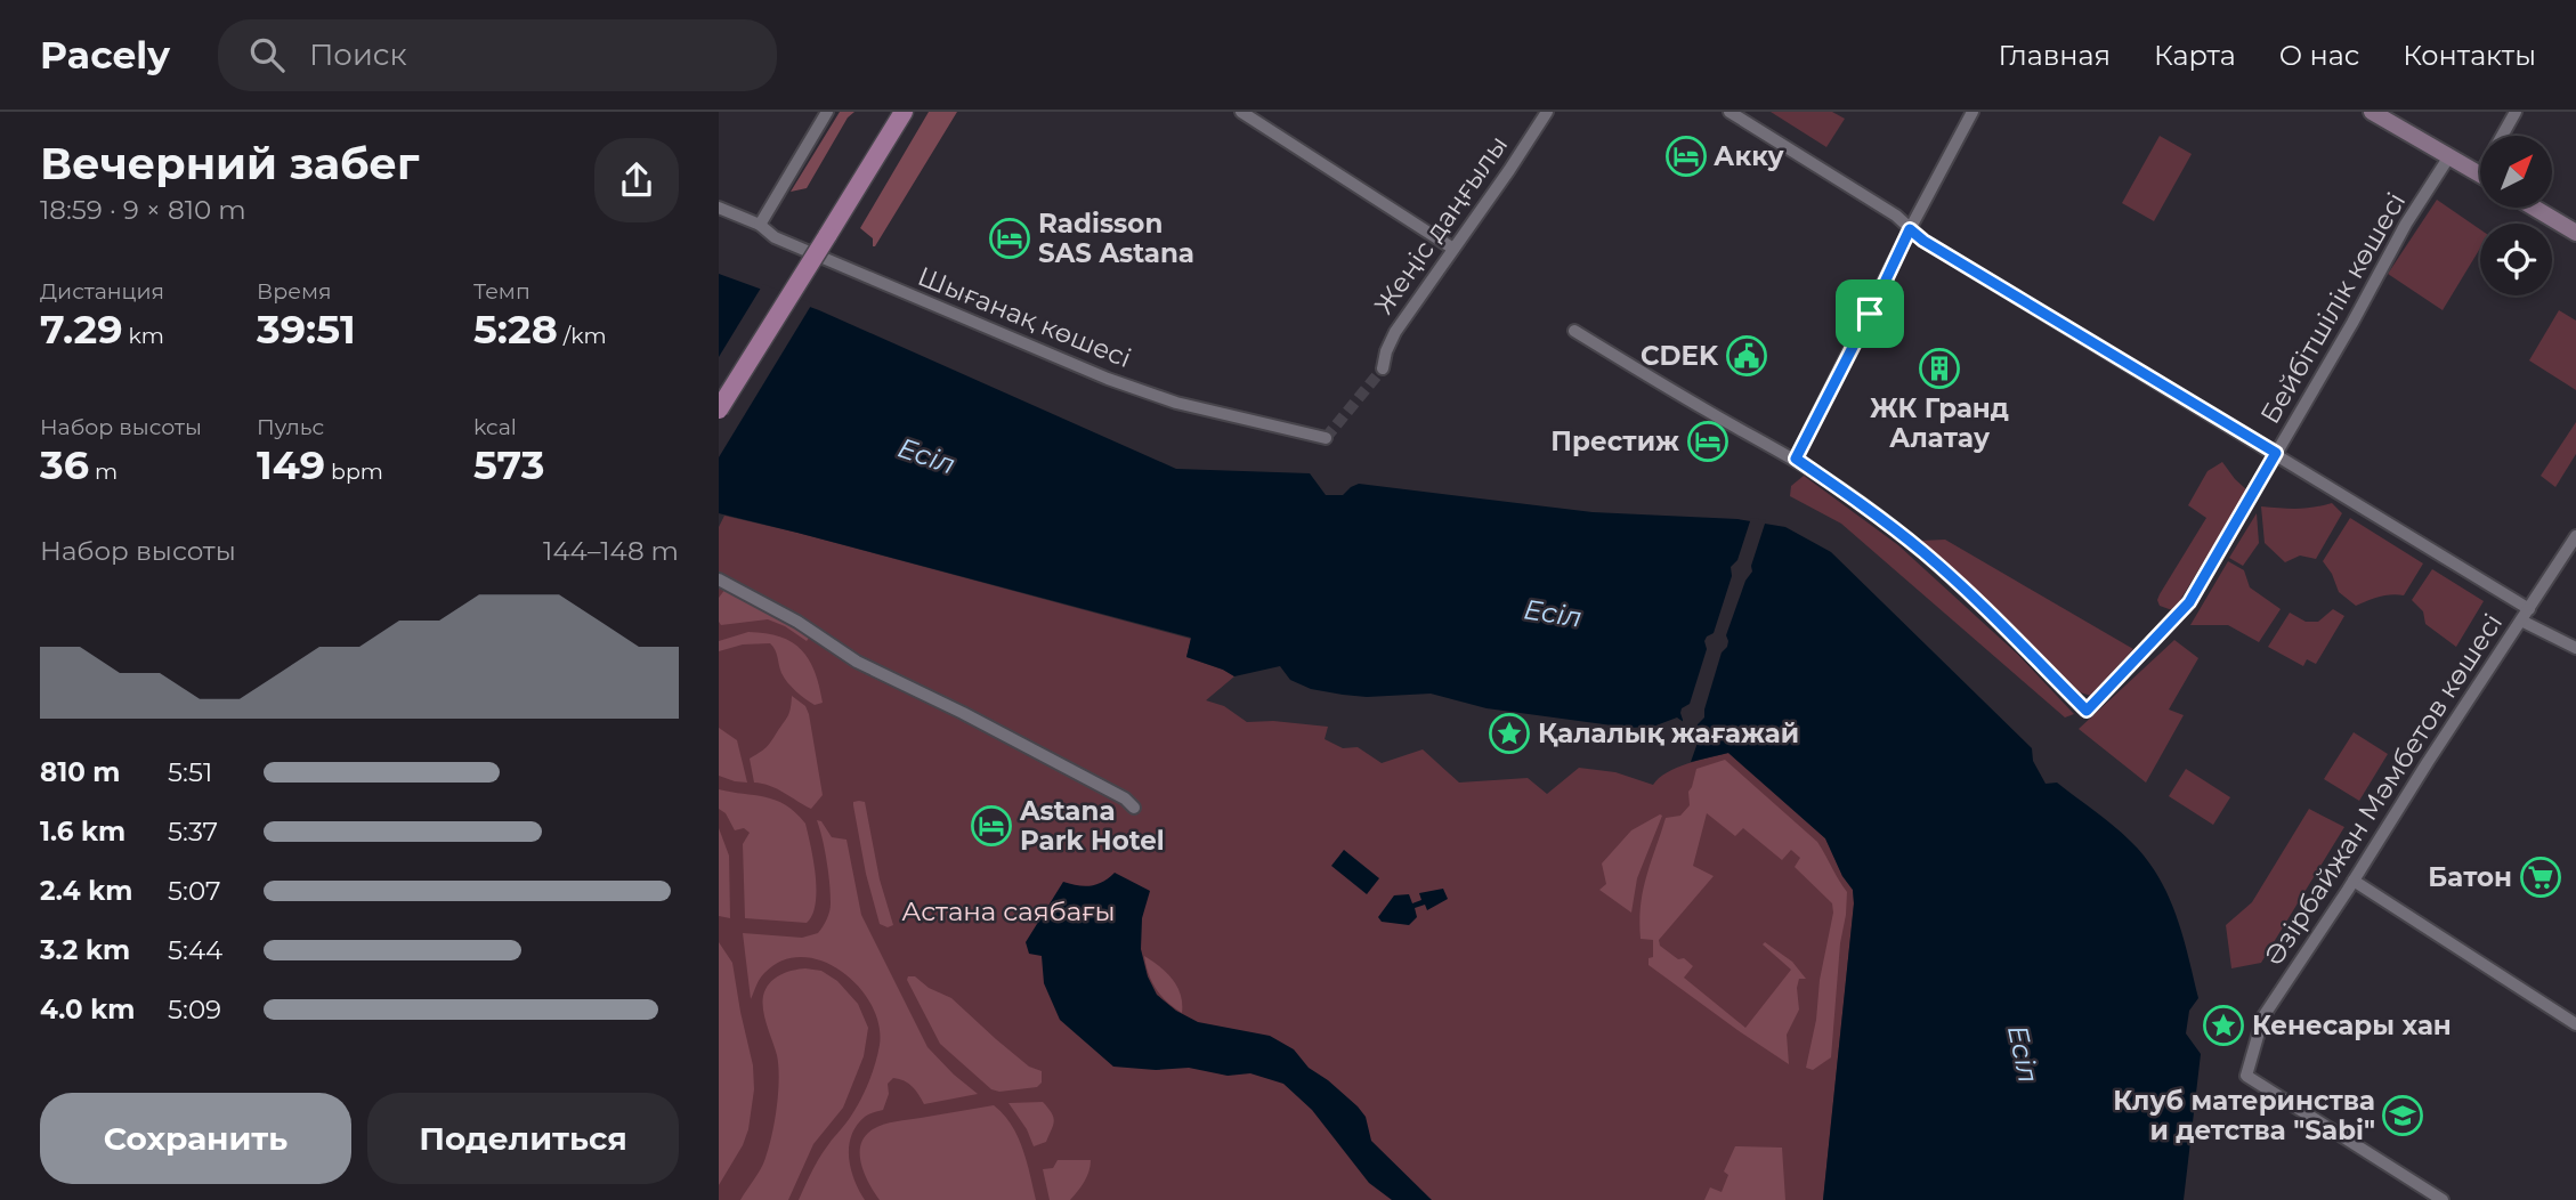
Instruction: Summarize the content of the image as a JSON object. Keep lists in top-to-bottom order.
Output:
{
  "streets": {
    "street": [
      "Жеңіс даңғылы",
      "Бейбітшілік көшесі",
      "Шығанақ көшесі",
      "Әзірбайжан Мәмбетов көшесі"
    ]
  },
  "water": ["Есіл"],
  "parks": ["Астана саябағы"],
  "places": {
    "hotel": [
      "Акку",
      "Radisson SAS Astana",
      "Престиж",
      "Astana Park Hotel"
    ],
    "public building": ["CDEK"],
    "building": ["ЖК Гранд Алатау"],
    "place": ["Қалалық жағажай", "Кенесары хан"],
    "supermarket": ["Батон"],
    "school or university": ["Клуб материнства и детства \"Sabi\""]
  },
  "north": "top right",
  "page": {
    "header": "Pacely",
    "search": "Поиск",
    "nav": [
      "Главная",
      "Карта",
      "О нас",
      "Контакты"
    ],
    "heading": ["Вечерний забег", "18:59 · 9 × 810 m"],
    "stats": [
      ["Дистанция", "7.29 km"],
      ["Время", "39:51"],
      ["Темп", "5:28 /km"],
      ["Набор высоты", "36 m"],
      ["Пульс", "149 bpm"],
      ["kcal", "573"]
    ],
    "chart": ["Набор высоты", "144–148 m"],
    "list": [
      {
        "name": "810 m",
        "note": "5:51"
      },
      {
        "name": "1.6 km",
        "note": "5:37"
      },
      {
        "name": "2.4 km",
        "note": "5:07"
      },
      {
        "name": "3.2 km",
        "note": "5:44"
      },
      {
        "name": "4.0 km",
        "note": "5:09"
      }
    ],
    "buttons": ["Сохранить", "Поделиться"]
  }
}
